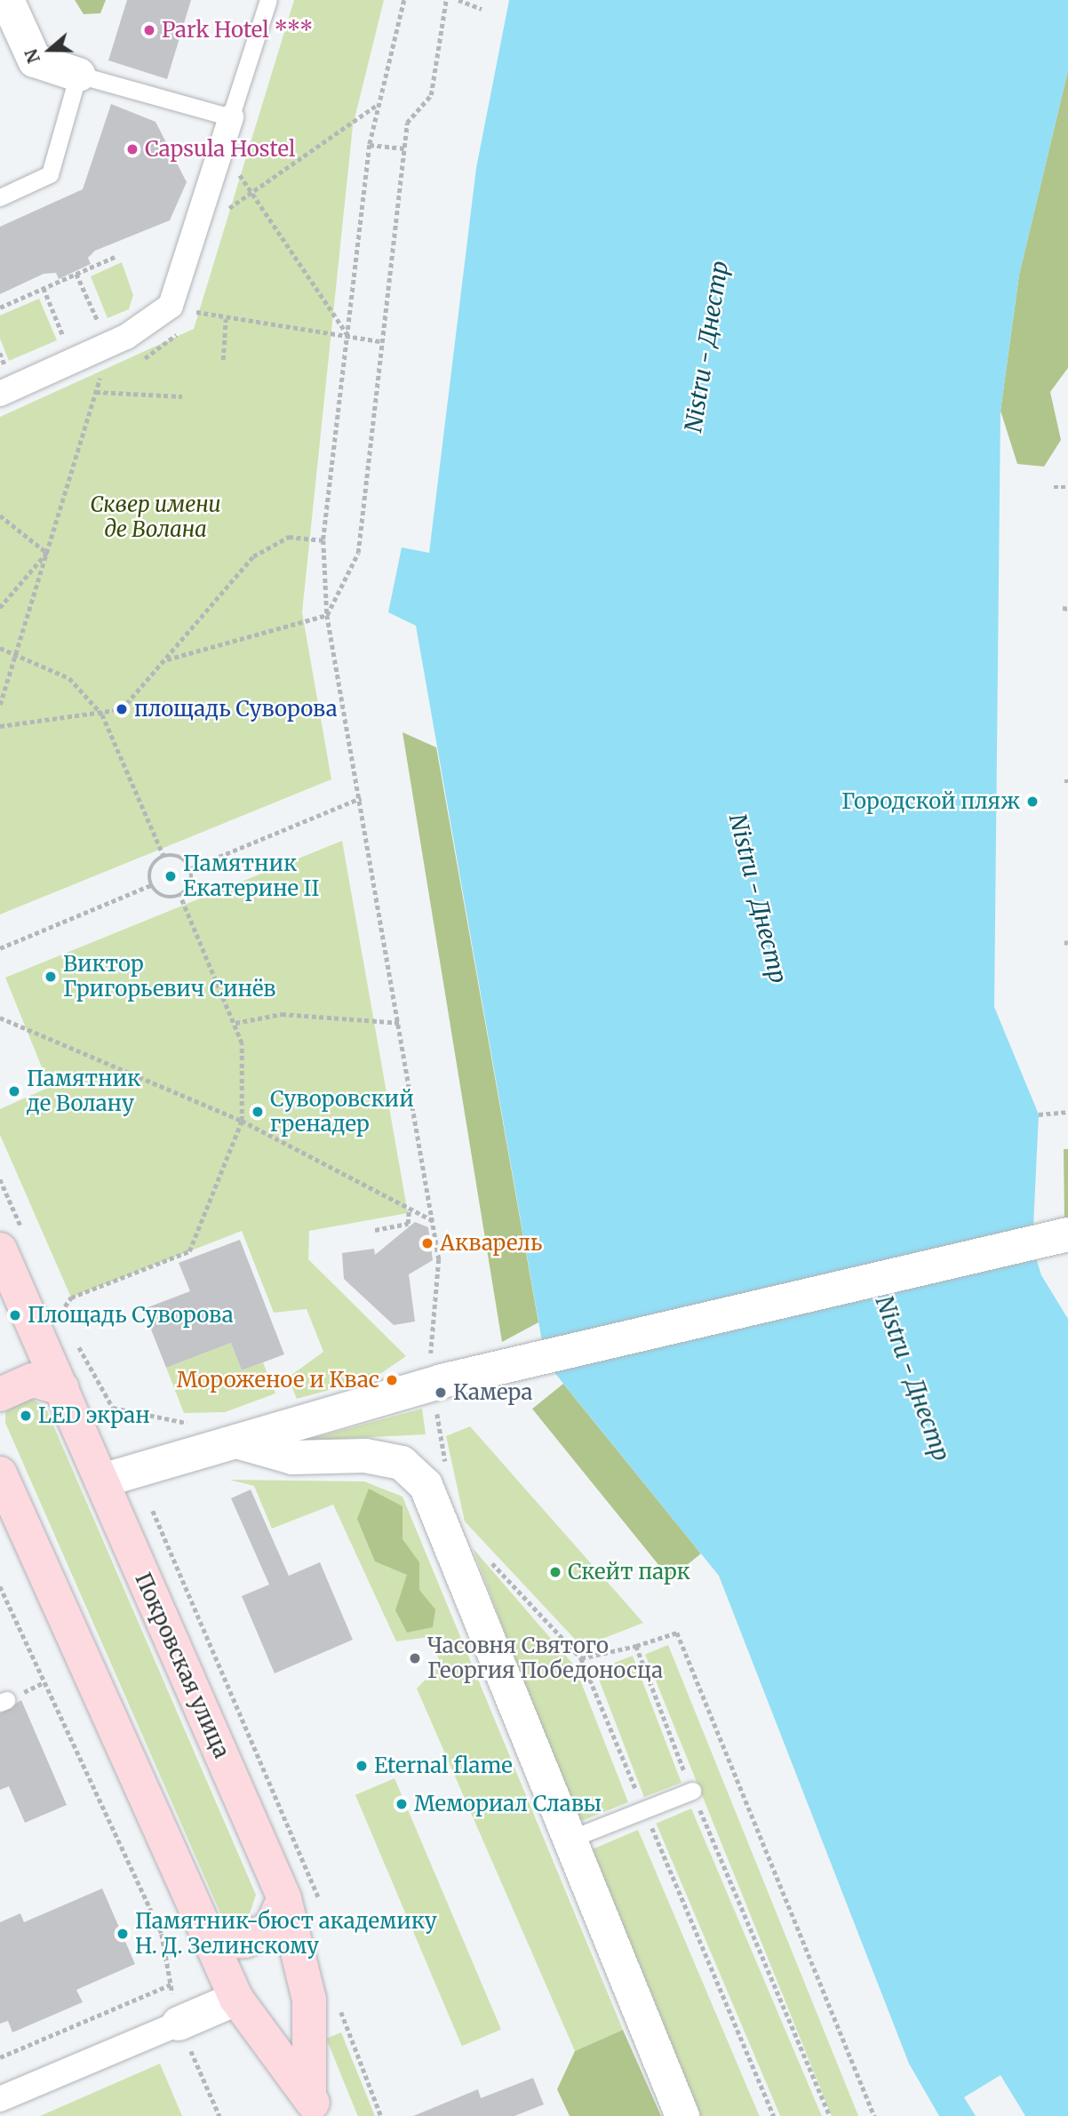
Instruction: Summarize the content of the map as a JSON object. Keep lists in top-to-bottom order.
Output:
{
  "streets": {
    "main road": ["Покровская улица"]
  },
  "water": ["Nistru - Днестр"],
  "parks": ["Сквер имени де Волана"],
  "places": [
    "Park Hotel ***",
    "Capsula Hostel",
    "площадь Суворова",
    "Городской пляж",
    "Памятник Екатерине II",
    "Виктор Григорьевич Синёв",
    "Памятник де Волану",
    "Суворовский гренадер",
    "Акварель",
    "Площадь Суворова",
    "Мороженое и Квас",
    "Камера",
    "LED экран",
    "Скейт парк",
    "Часовня Святого Георгия Победоносца",
    "Eternal flame",
    "Мемориал Славы",
    "Памятник-бюст академику Н. Д. Зелинскому"
  ],
  "north": "left"
}
